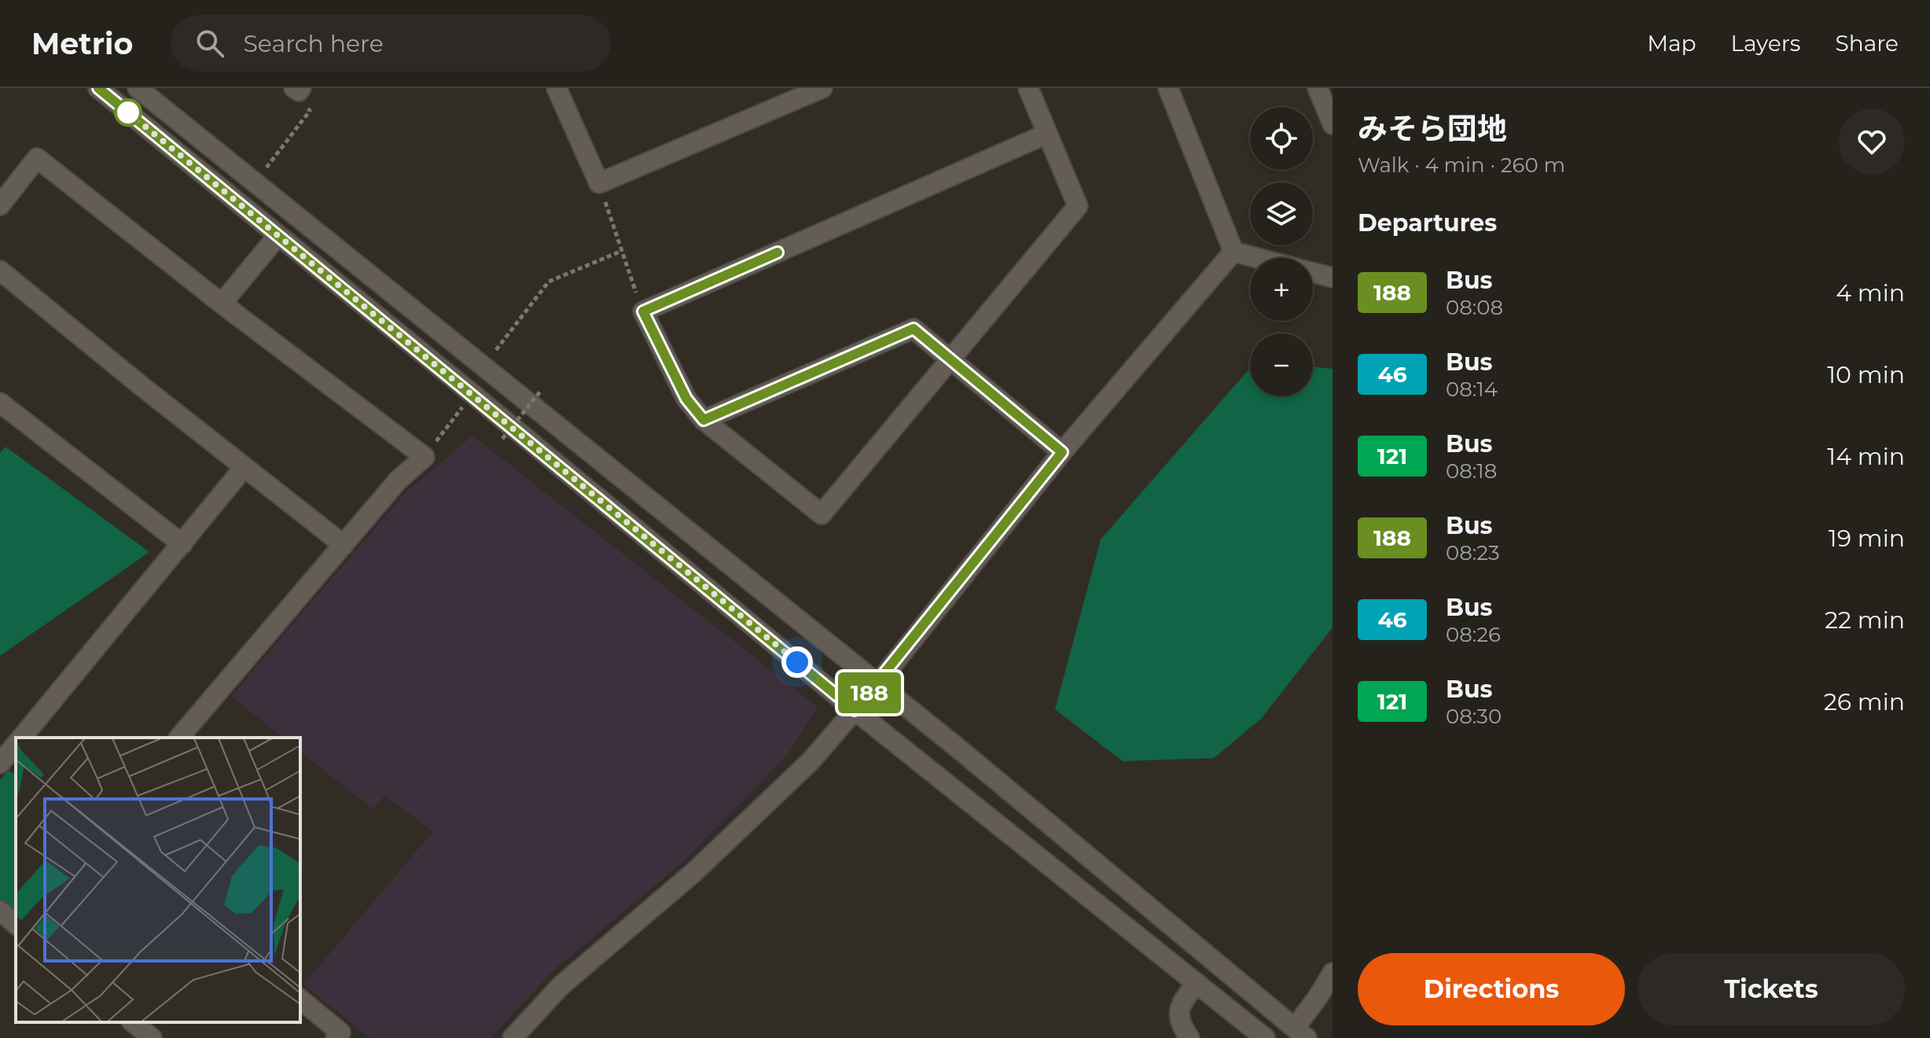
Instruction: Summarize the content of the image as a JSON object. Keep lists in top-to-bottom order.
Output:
{
  "lines": ["bus line 188"],
  "page": {
    "header": "Metrio",
    "search": "Search here",
    "nav": ["Map", "Layers", "Share"],
    "on_map": "188",
    "heading": [
      ["みそら団地", "Walk · 4 min · 260 m"],
      "Departures"
    ],
    "map_buttons": ["+", "−"],
    "list": [
      {
        "mark": "188",
        "name": "Bus",
        "note": "08:08",
        "value": "4 min"
      },
      {
        "mark": "46",
        "name": "Bus",
        "note": "08:14",
        "value": "10 min"
      },
      {
        "mark": "121",
        "name": "Bus",
        "note": "08:18",
        "value": "14 min"
      },
      {
        "mark": "188",
        "name": "Bus",
        "note": "08:23",
        "value": "19 min"
      },
      {
        "mark": "46",
        "name": "Bus",
        "note": "08:26",
        "value": "22 min"
      },
      {
        "mark": "121",
        "name": "Bus",
        "note": "08:30",
        "value": "26 min"
      }
    ],
    "buttons": ["Directions", "Tickets"]
  }
}
